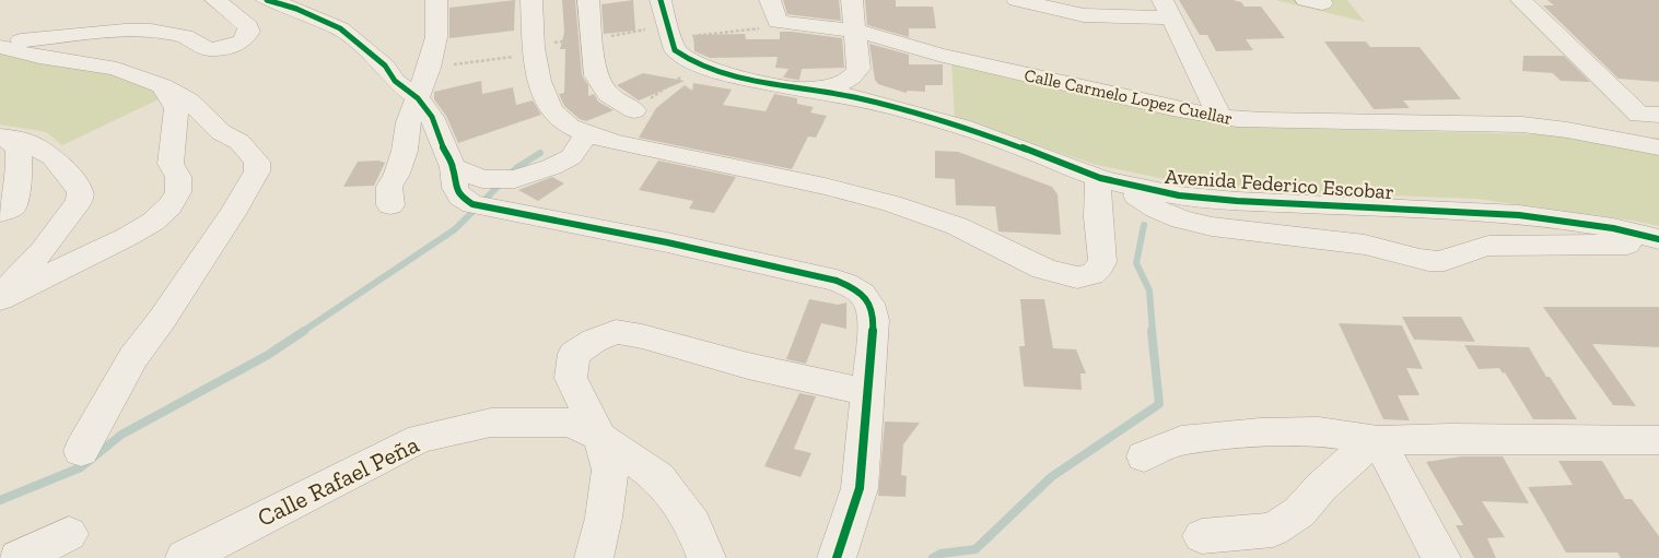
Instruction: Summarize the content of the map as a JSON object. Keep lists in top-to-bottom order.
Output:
{
  "streets": {
    "street": ["Calle Carmelo Lopez Cuellar", "Avenida Federico Escobar", "Calle Rafael Peña"]
  }
}
